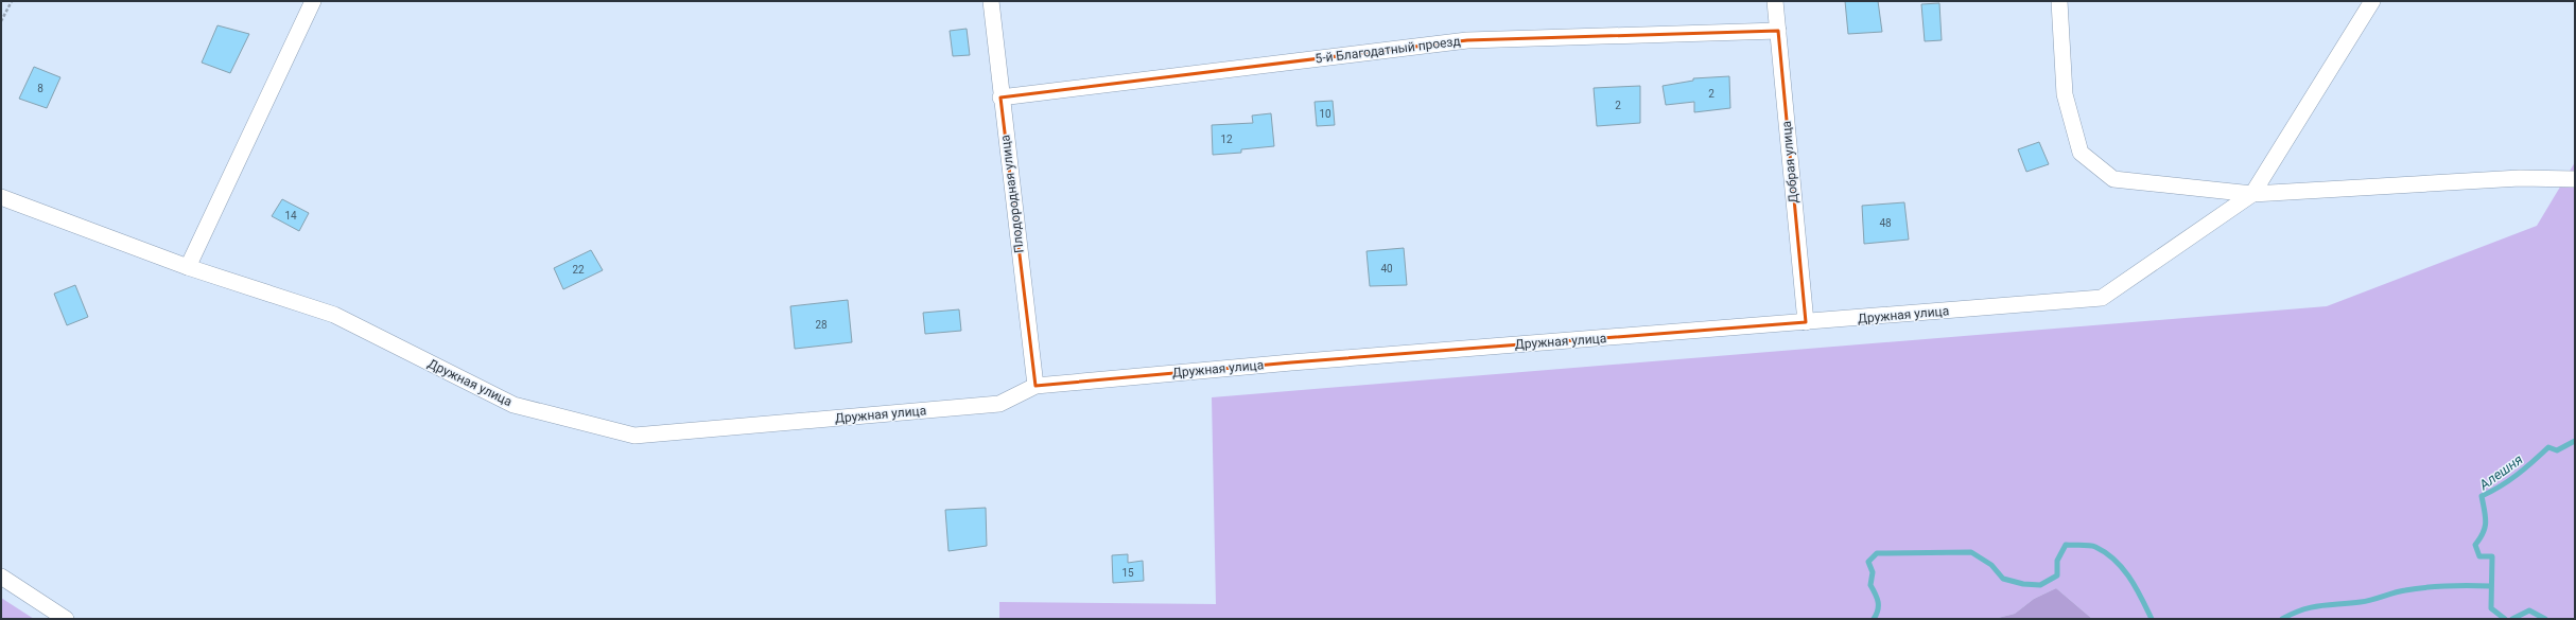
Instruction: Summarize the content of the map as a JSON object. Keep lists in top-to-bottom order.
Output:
{
  "streets": {
    "street": [
      "5-й Благодатный проезд",
      "Добрая улица",
      "Плодородная улица",
      "Дружная улица"
    ]
  },
  "crossings": [
    ["5-й Благодатный проезд", "Добрая улица"],
    ["5-й Благодатный проезд", "Плодородная улица"],
    ["Добрая улица", "Дружная улица"],
    ["Плодородная улица", "Дружная улица"]
  ],
  "water": ["Алешня"],
  "house_numbers": [
    "8",
    "2",
    "2",
    "10",
    "12",
    "14",
    "48",
    "40",
    "22",
    "28",
    "15"
  ]
}
